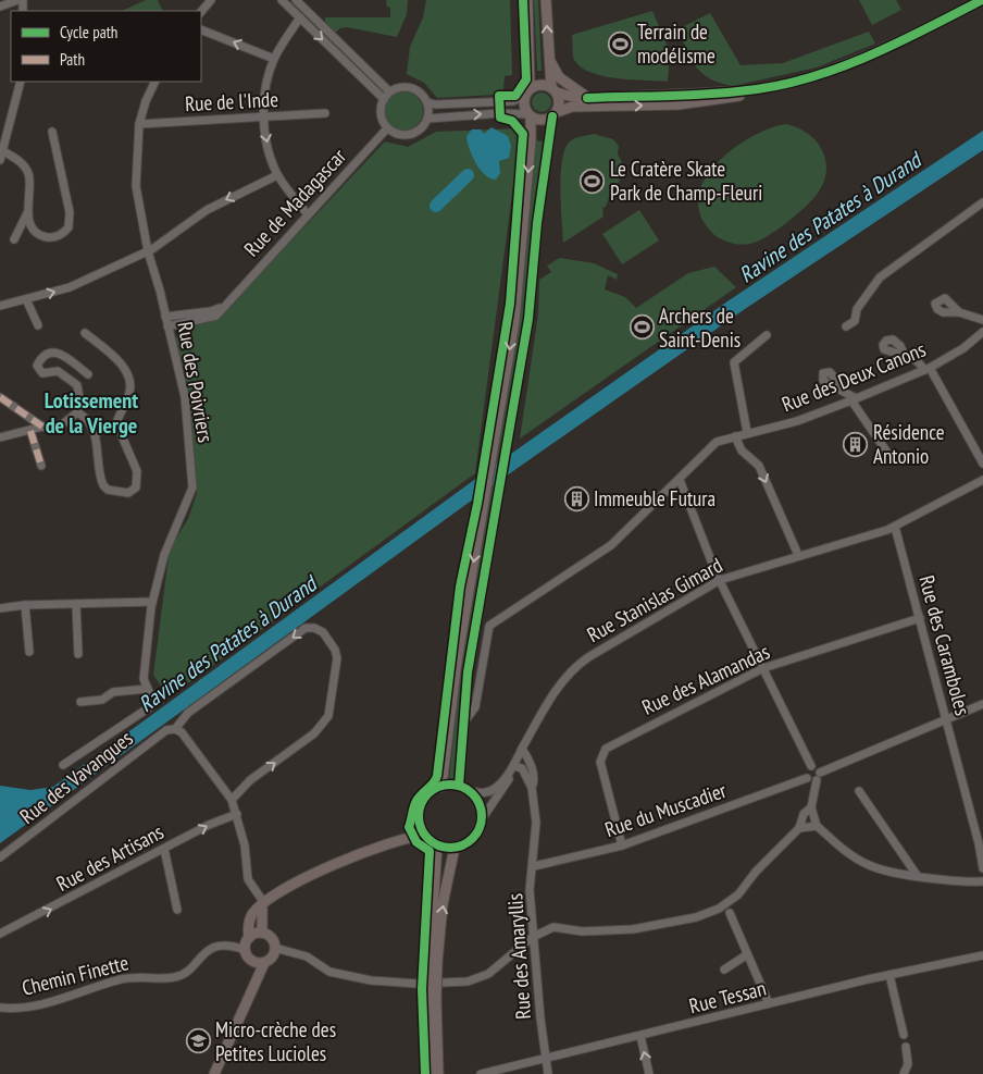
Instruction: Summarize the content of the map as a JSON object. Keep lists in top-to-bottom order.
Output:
{
  "streets": {
    "street": [
      "Rue de l'Inde",
      "Rue de Madagascar",
      "Rue des Deux Canons",
      "Rue des Poivriers",
      "Rue Stanislas Gimard",
      "Rue des Caramboles",
      "Rue des Alamandas",
      "Rue des Vavangues",
      "Rue du Muscadier",
      "Rue des Artisans",
      "Rue des Amaryllis",
      "Chemin Finette",
      "Rue Tessan"
    ]
  },
  "crossings": [
    ["Rue de l'Inde", "Rue des Poivriers"],
    ["Rue de Madagascar", "Rue des Poivriers"],
    ["Rue Stanislas Gimard", "Rue des Caramboles"],
    ["Rue Stanislas Gimard", "Rue des Amaryllis"],
    ["Rue des Caramboles", "Rue des Alamandas"],
    ["Rue des Alamandas", "Rue du Muscadier"],
    ["Rue du Muscadier", "Rue des Amaryllis"],
    ["Rue des Amaryllis", "Rue Tessan"]
  ],
  "one_way": ["Rue des Artisans"],
  "districts": ["Lotissement de la Vierge"],
  "water": ["Ravine des Patates à Durand"],
  "places": {
    "sports": ["Terrain de modélisme", "Le Cratère Skate Park de Champ-Fleuri", "Archers de Saint-Denis"],
    "building": ["Résidence Antonio", "Immeuble Futura"],
    "school or university": ["Micro-crèche des Petites Lucioles"]
  },
  "legend": ["Cycle path", "Path"]
}
